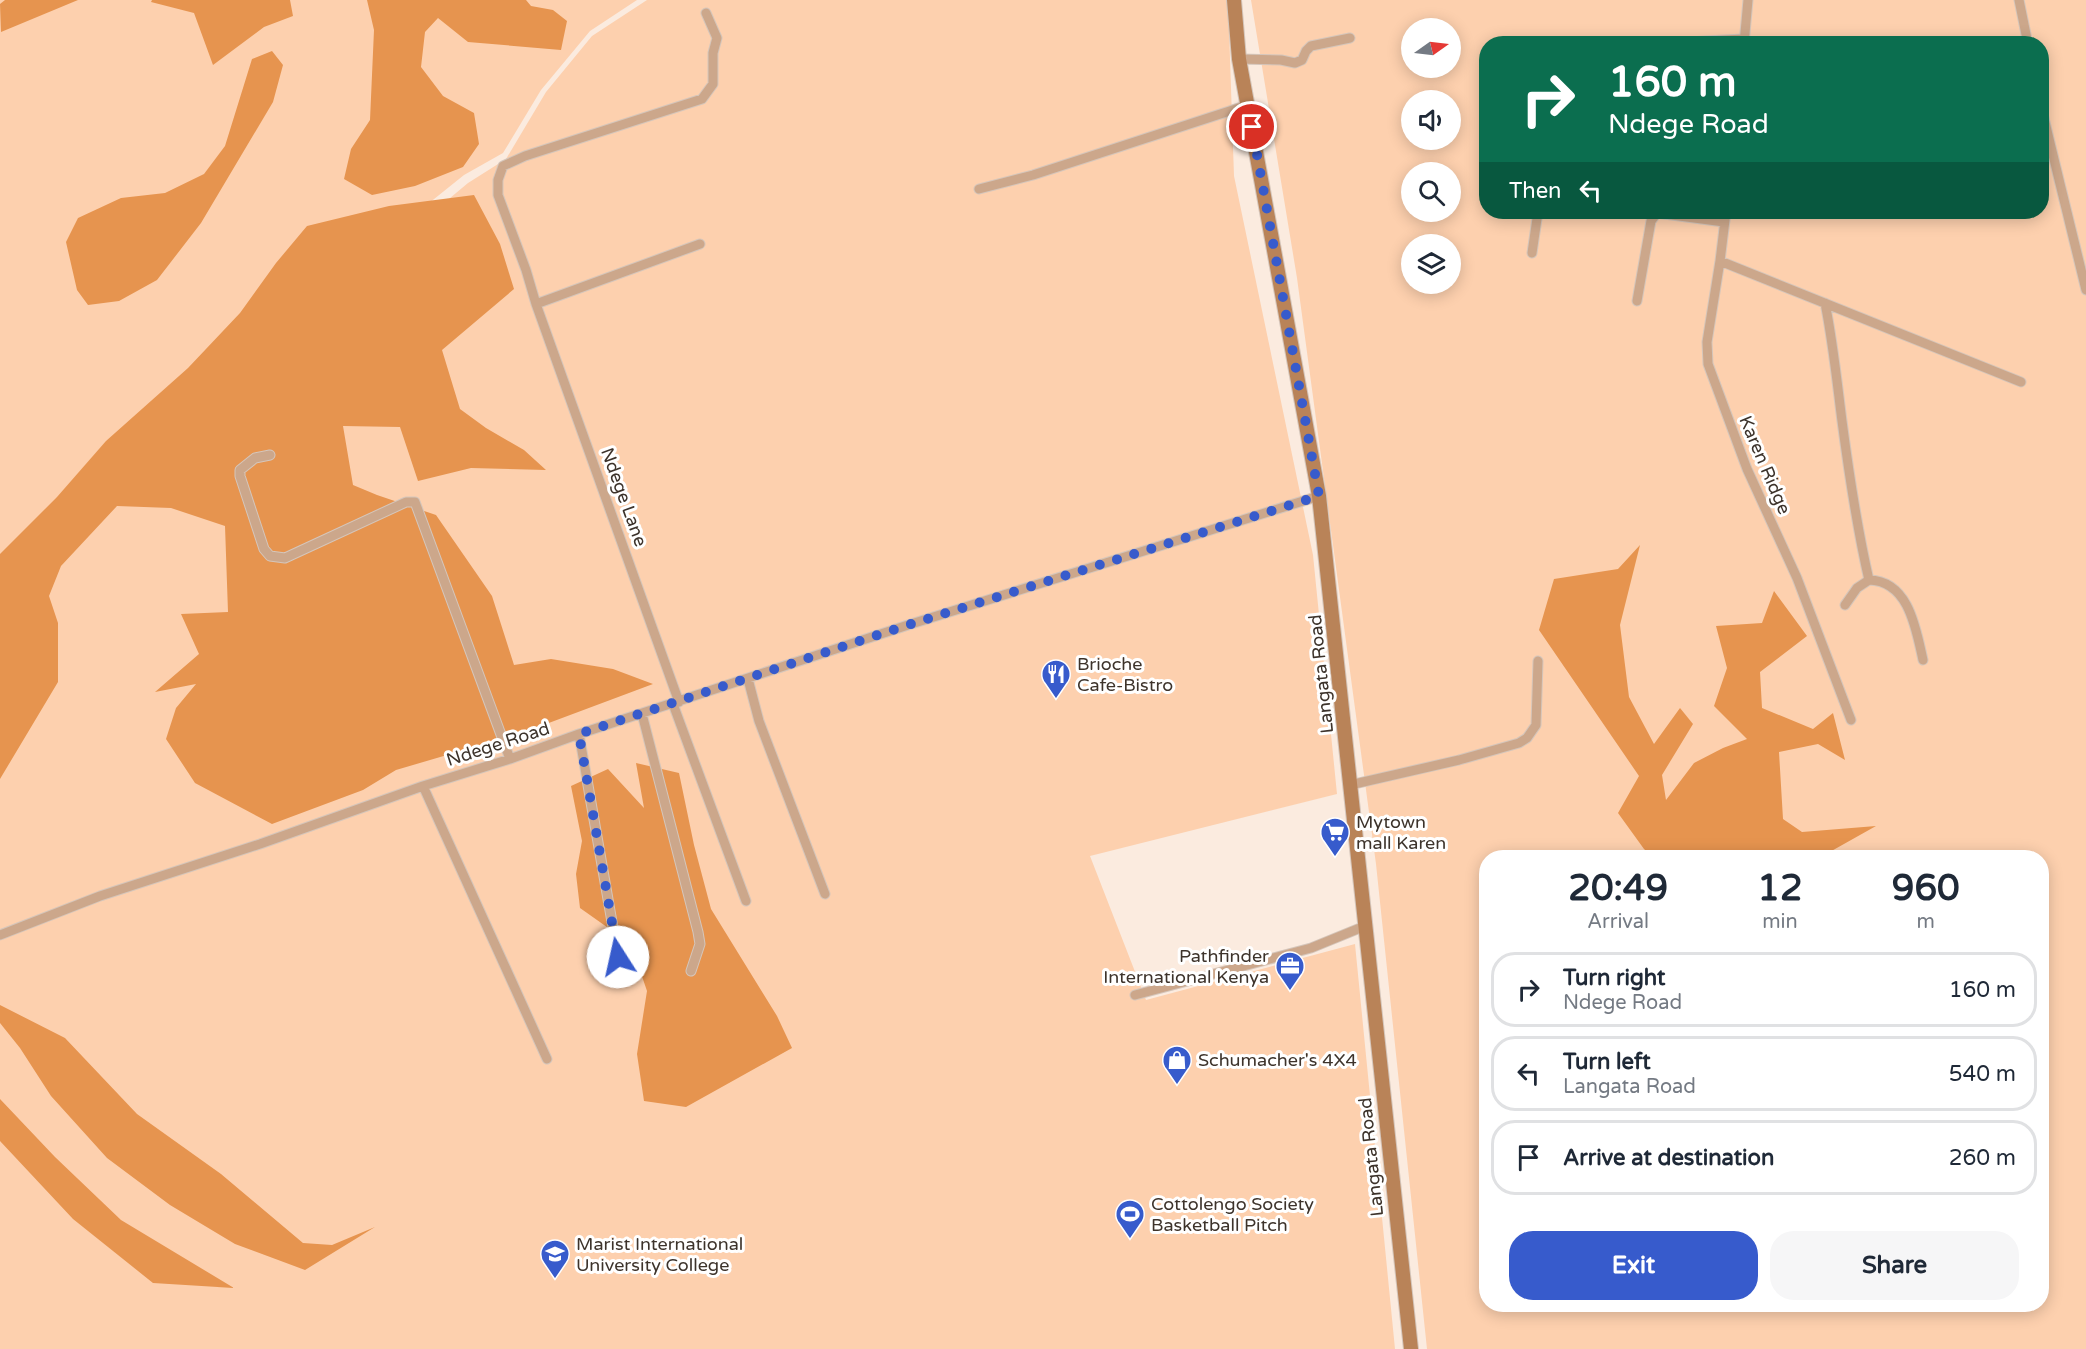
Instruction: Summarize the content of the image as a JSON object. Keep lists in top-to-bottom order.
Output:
{
  "streets": {
    "main road": ["Langata Road"],
    "street": ["Karen Ridge", "Ndege Lane", "Ndege Road"]
  },
  "crossings": [
    ["Ndege Lane", "Ndege Road"],
    ["Langata Road", "Ndege Road"]
  ],
  "places": {
    "restaurant": ["Brioche Cafe-Bistro"],
    "supermarket": ["Mytown mall Karen"],
    "office": ["Pathfinder International Kenya"],
    "shop": ["Schumacher's 4X4"],
    "sports": ["Cottolengo Society Basketball Pitch"],
    "school or university": ["Marist International University College"]
  },
  "north": "right",
  "page": {
    "turn": ["160 m", "Ndege Road"],
    "then": "Then",
    "eta": [
      "20:49",
      "Arrival",
      "12",
      "min",
      "960",
      "m"
    ],
    "list": [
      {
        "name": "Turn right",
        "note": "Ndege Road",
        "value": "160 m"
      },
      {
        "name": "Turn left",
        "note": "Langata Road",
        "value": "540 m"
      },
      {
        "name": "Arrive at destination",
        "value": "260 m"
      }
    ],
    "buttons": ["Exit", "Share"]
  }
}
